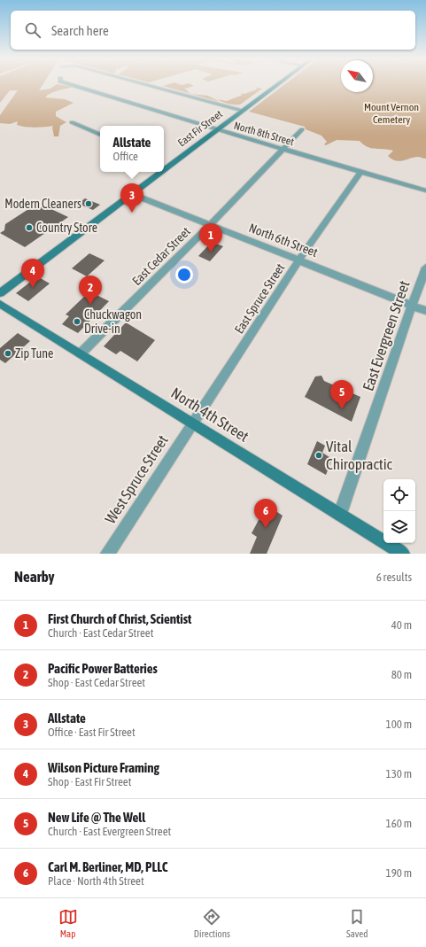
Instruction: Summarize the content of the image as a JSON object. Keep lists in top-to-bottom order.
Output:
{
  "streets": {
    "street": [
      "East Fir Street",
      "North 8th Street",
      "North 6th Street",
      "East Cedar Street",
      "East Spruce Street",
      "East Evergreen Street",
      "North 4th Street",
      "West Spruce Street"
    ]
  },
  "crossings": [
    ["East Fir Street", "North 8th Street"],
    ["East Fir Street", "North 6th Street"],
    ["North 8th Street", "East Cedar Street"],
    ["North 8th Street", "East Spruce Street"],
    ["North 6th Street", "East Cedar Street"],
    ["North 6th Street", "East Spruce Street"],
    ["North 6th Street", "East Evergreen Street"],
    ["East Cedar Street", "North 4th Street"],
    ["East Spruce Street", "North 4th Street"],
    ["East Spruce Street", "West Spruce Street"],
    ["East Evergreen Street", "North 4th Street"],
    ["North 4th Street", "West Spruce Street"]
  ],
  "parks": ["Mount Vernon Cemetery"],
  "places": [
    "Modern Cleaners",
    "Country Store",
    "Chuckwagon Drive-in",
    "Zip Tune",
    "Vital Chiropractic"
  ],
  "north": "top left",
  "page": {
    "search": "Search here",
    "popup": ["Allstate", "Office"],
    "pins": [
      "3",
      "1",
      "4",
      "2",
      "5",
      "6"
    ],
    "heading": ["Nearby", "6 results"],
    "list": [
      {
        "mark": "1",
        "name": "First Church of Christ, Scientist",
        "note": "Church · East Cedar Street",
        "value": "40 m"
      },
      {
        "mark": "2",
        "name": "Pacific Power Batteries",
        "note": "Shop · East Cedar Street",
        "value": "80 m"
      },
      {
        "mark": "3",
        "name": "Allstate",
        "note": "Office · East Fir Street",
        "value": "100 m"
      },
      {
        "mark": "4",
        "name": "Wilson Picture Framing",
        "note": "Shop · East Fir Street",
        "value": "130 m"
      },
      {
        "mark": "5",
        "name": "New Life @ The Well",
        "note": "Church · East Evergreen Street",
        "value": "160 m"
      },
      {
        "mark": "6",
        "name": "Carl M. Berliner, MD, PLLC",
        "note": "Place · North 4th Street",
        "value": "190 m"
      }
    ],
    "nav": ["Map", "Directions", "Saved"]
  }
}
